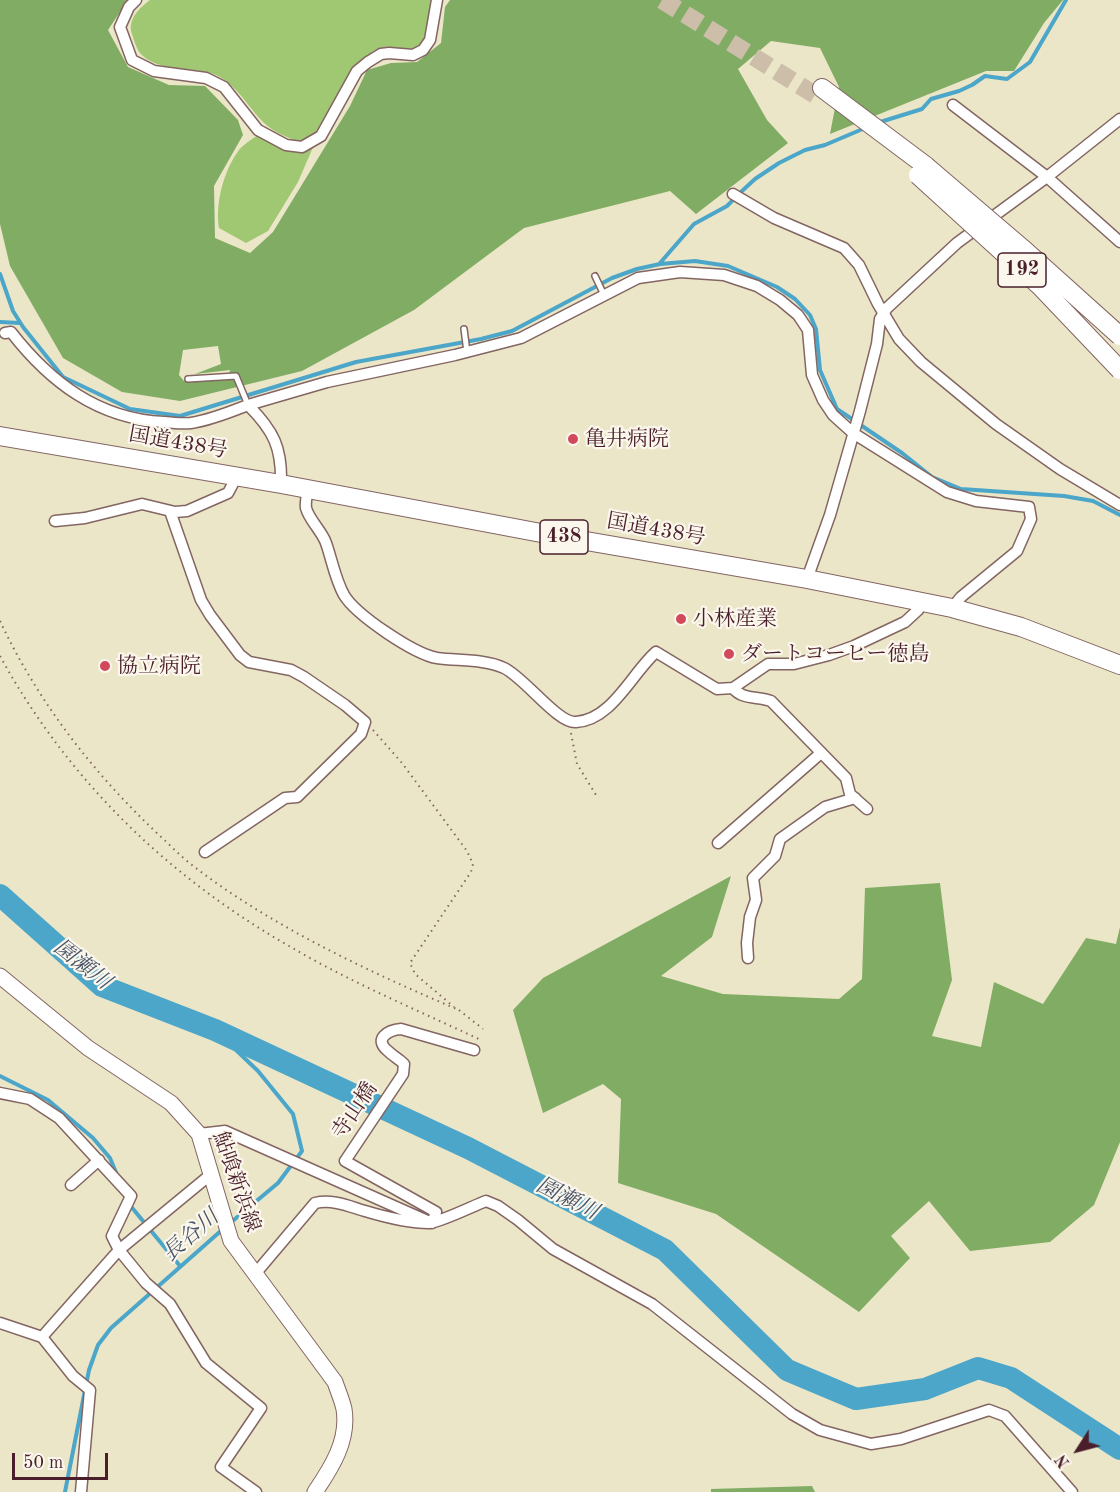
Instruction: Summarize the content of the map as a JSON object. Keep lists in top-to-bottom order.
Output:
{
  "streets": {
    "highway": ["192", "国道438号", "438"],
    "main road": ["鮎喰新浜線"],
    "street": ["寺山橋"]
  },
  "water": ["園瀬川", "長谷川"],
  "places": [
    "亀井病院",
    "小林産業",
    "ダートコーヒー徳島",
    "協立病院"
  ],
  "scale_bar": "50 m",
  "north": "bottom left"
}
